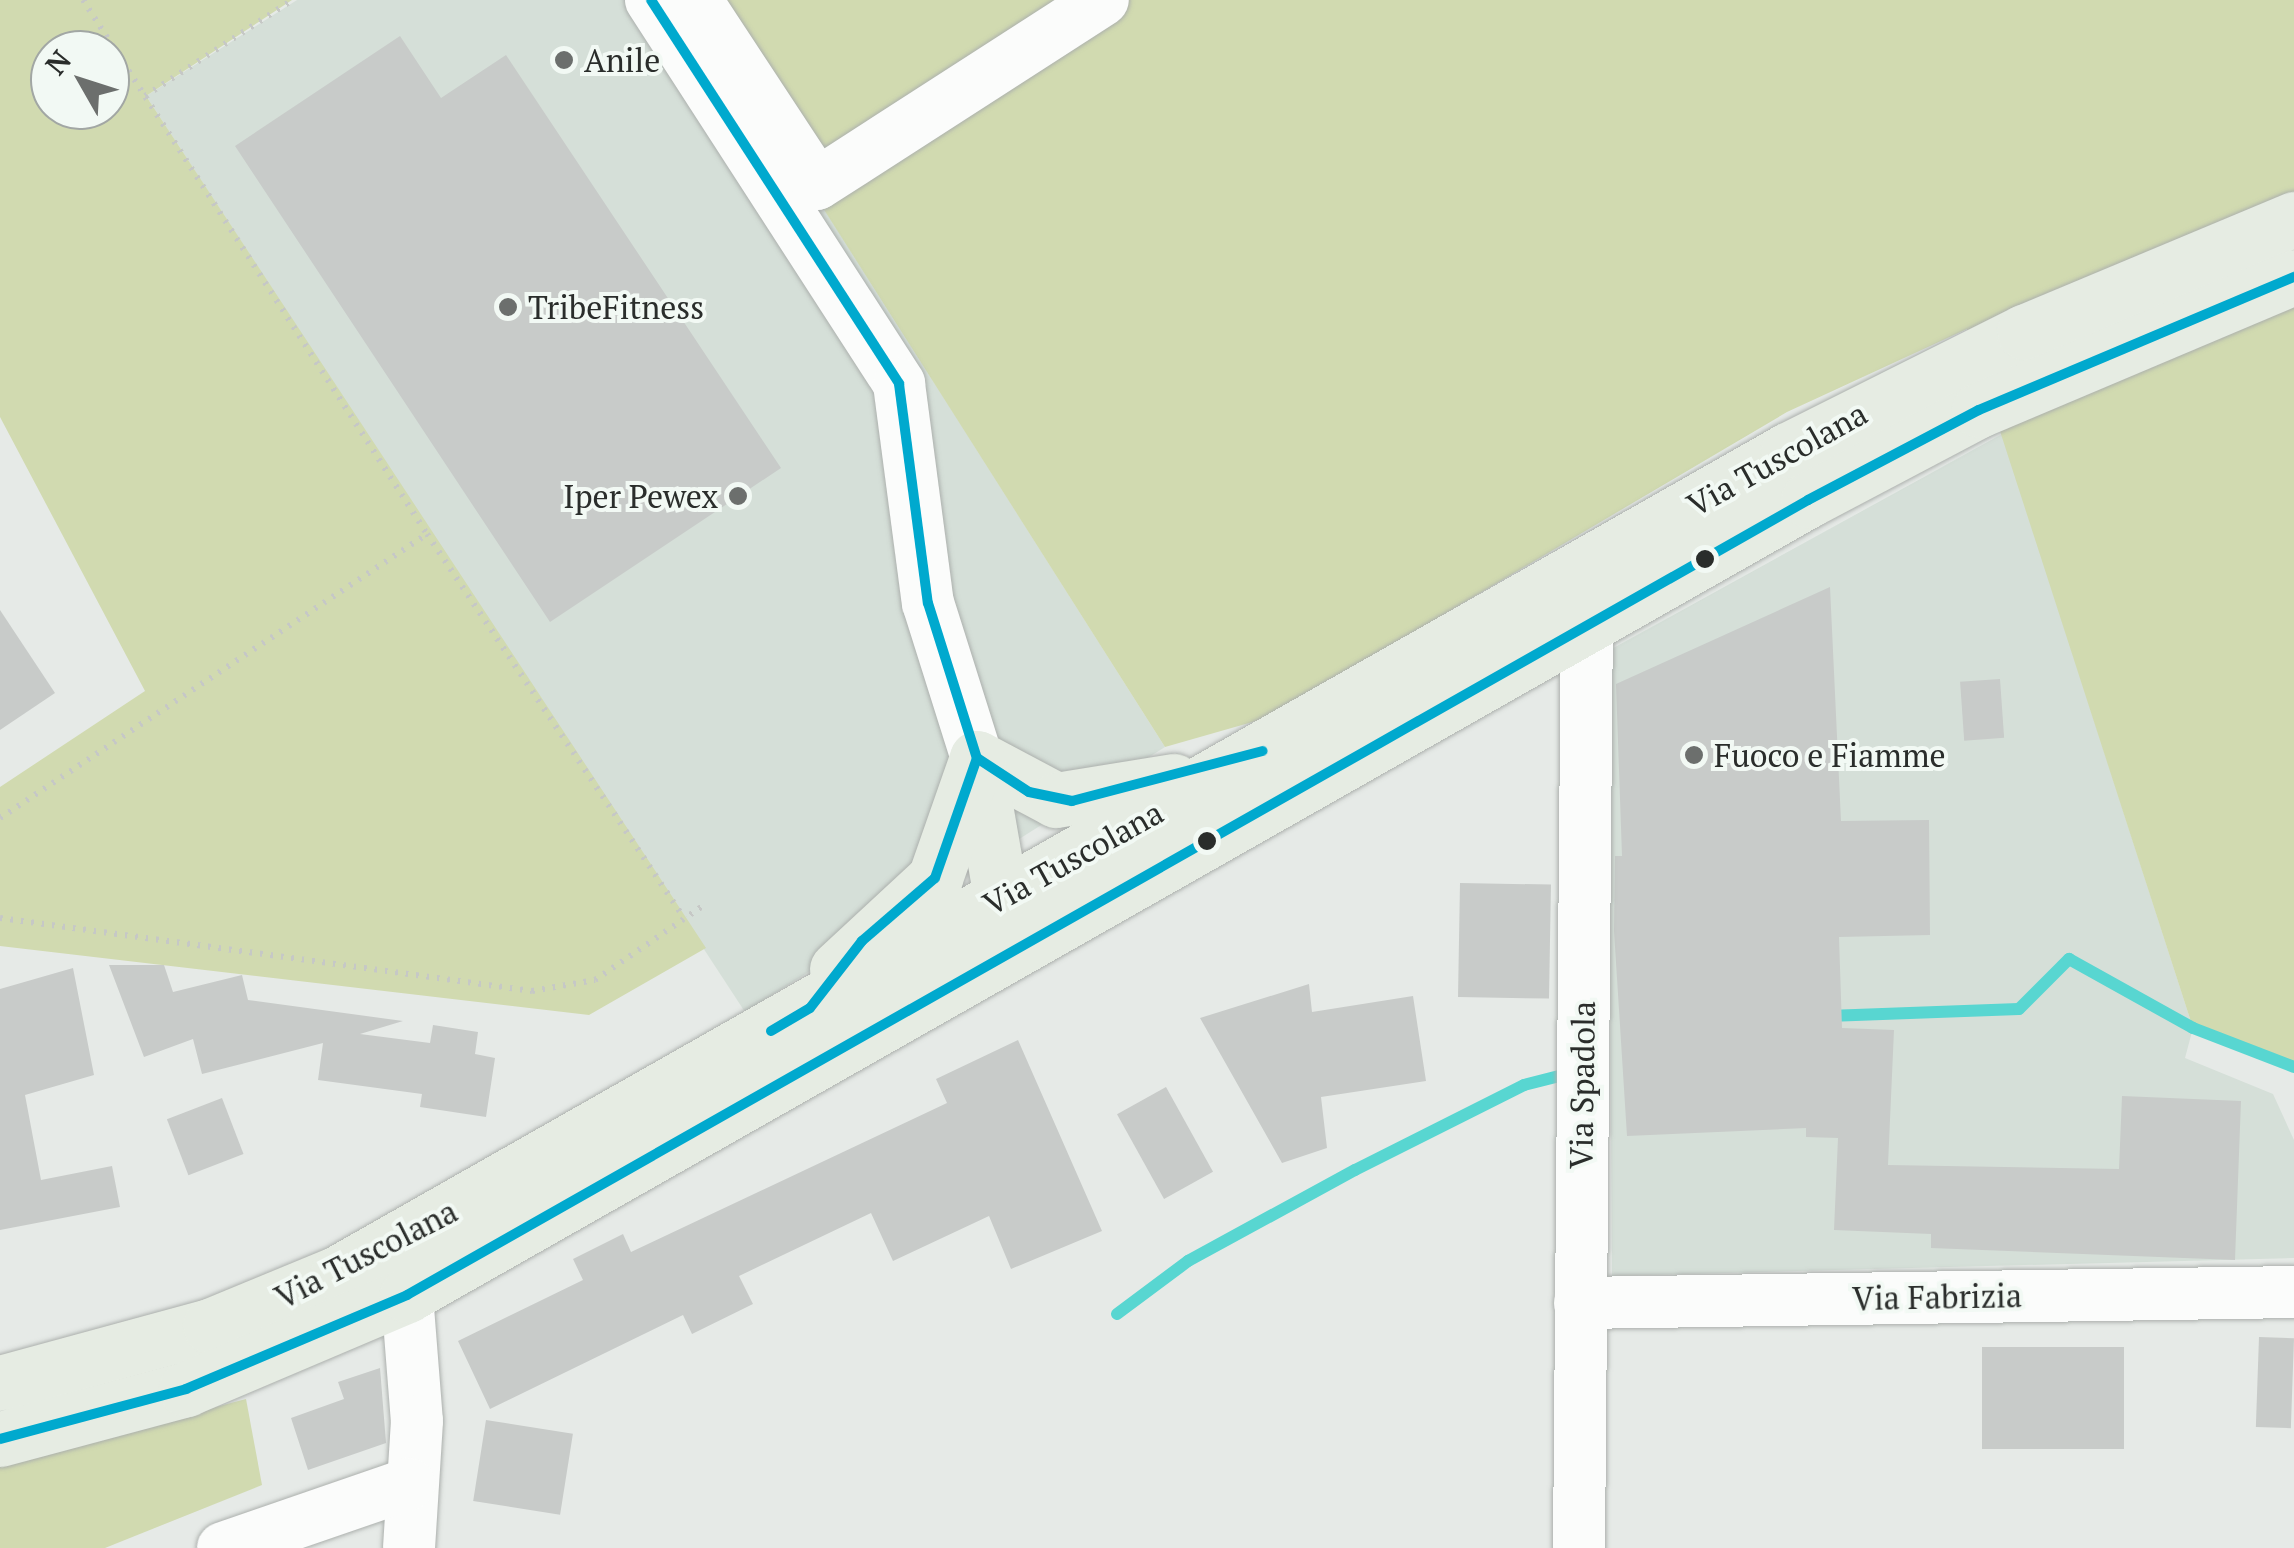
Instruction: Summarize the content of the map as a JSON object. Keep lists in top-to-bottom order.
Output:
{
  "streets": {
    "main road": ["Via Tuscolana"],
    "street": ["Via Spadola", "Via Fabrizia"]
  },
  "crossings": [
    ["Via Tuscolana", "Via Spadola"],
    ["Via Spadola", "Via Fabrizia"]
  ],
  "places": [
    "Anile",
    "TribeFitness",
    "Iper Pewex",
    "Fuoco e Fiamme"
  ],
  "north": "top left"
}
